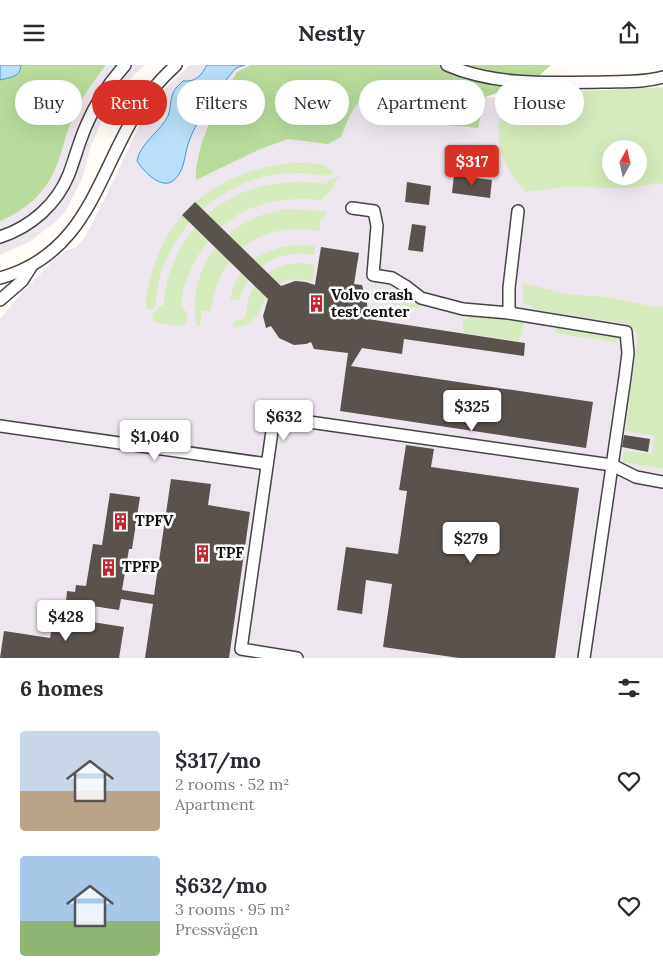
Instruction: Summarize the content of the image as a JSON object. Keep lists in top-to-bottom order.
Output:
{
  "places": {
    "building": [
      "Volvo crash test center",
      "TPFV",
      "TPF",
      "TPFP"
    ]
  },
  "north": "top",
  "page": {
    "header": "Nestly",
    "chip": [
      "Buy",
      "Rent",
      "Filters",
      "New",
      "Apartment",
      "House"
    ],
    "price": [
      "$317",
      "$325",
      "$632",
      "$1,040",
      "$279",
      "$428"
    ],
    "heading": "6 homes",
    "list": [
      {
        "name": "$317/mo",
        "note": "2 rooms · 52 m² · Apartment"
      },
      {
        "name": "$632/mo",
        "note": "3 rooms · 95 m² · Pressvägen"
      }
    ]
  }
}
